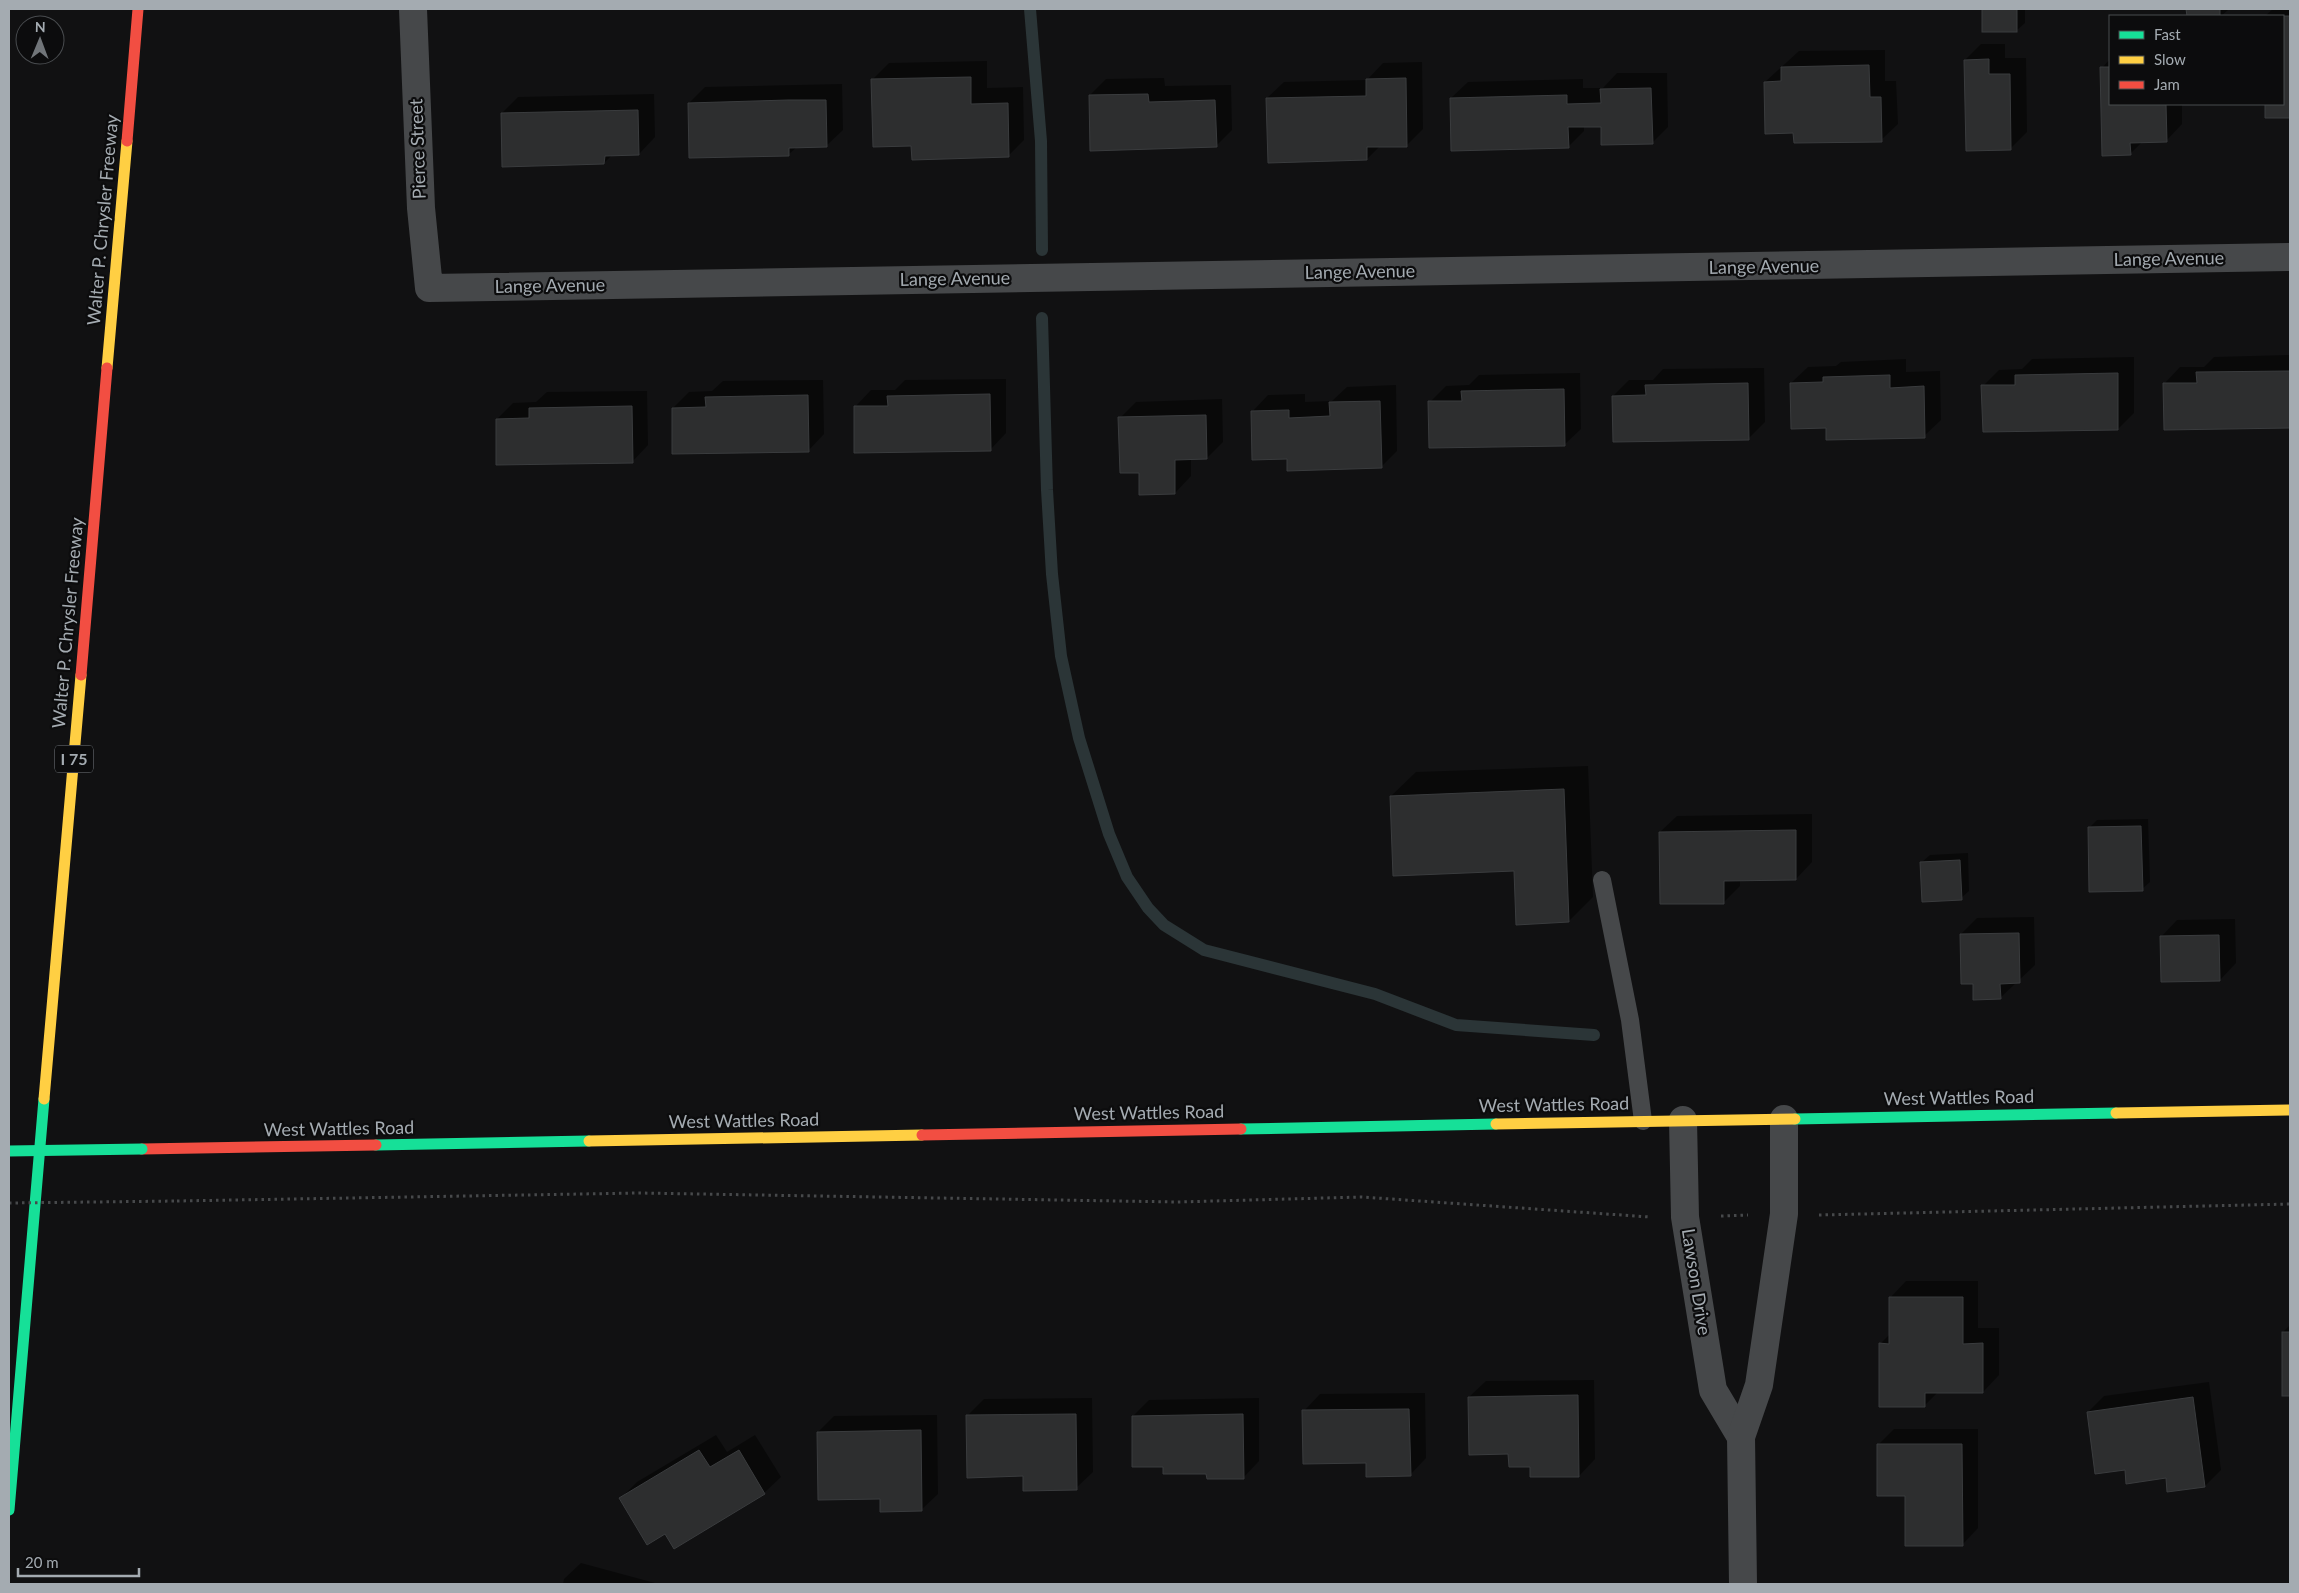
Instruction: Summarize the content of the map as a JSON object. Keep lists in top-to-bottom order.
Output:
{
  "streets": {
    "main road": ["Walter P. Chrysler Freeway", "I 75", "West Wattles Road"],
    "street": ["Pierce Street", "Lange Avenue", "Lawson Drive"]
  },
  "crossings": [
    ["Pierce Street", "Lange Avenue"],
    ["West Wattles Road", "Lawson Drive"]
  ],
  "legend": ["Fast", "Slow", "Jam"],
  "scale_bar": "20 m",
  "north": "top"
}
